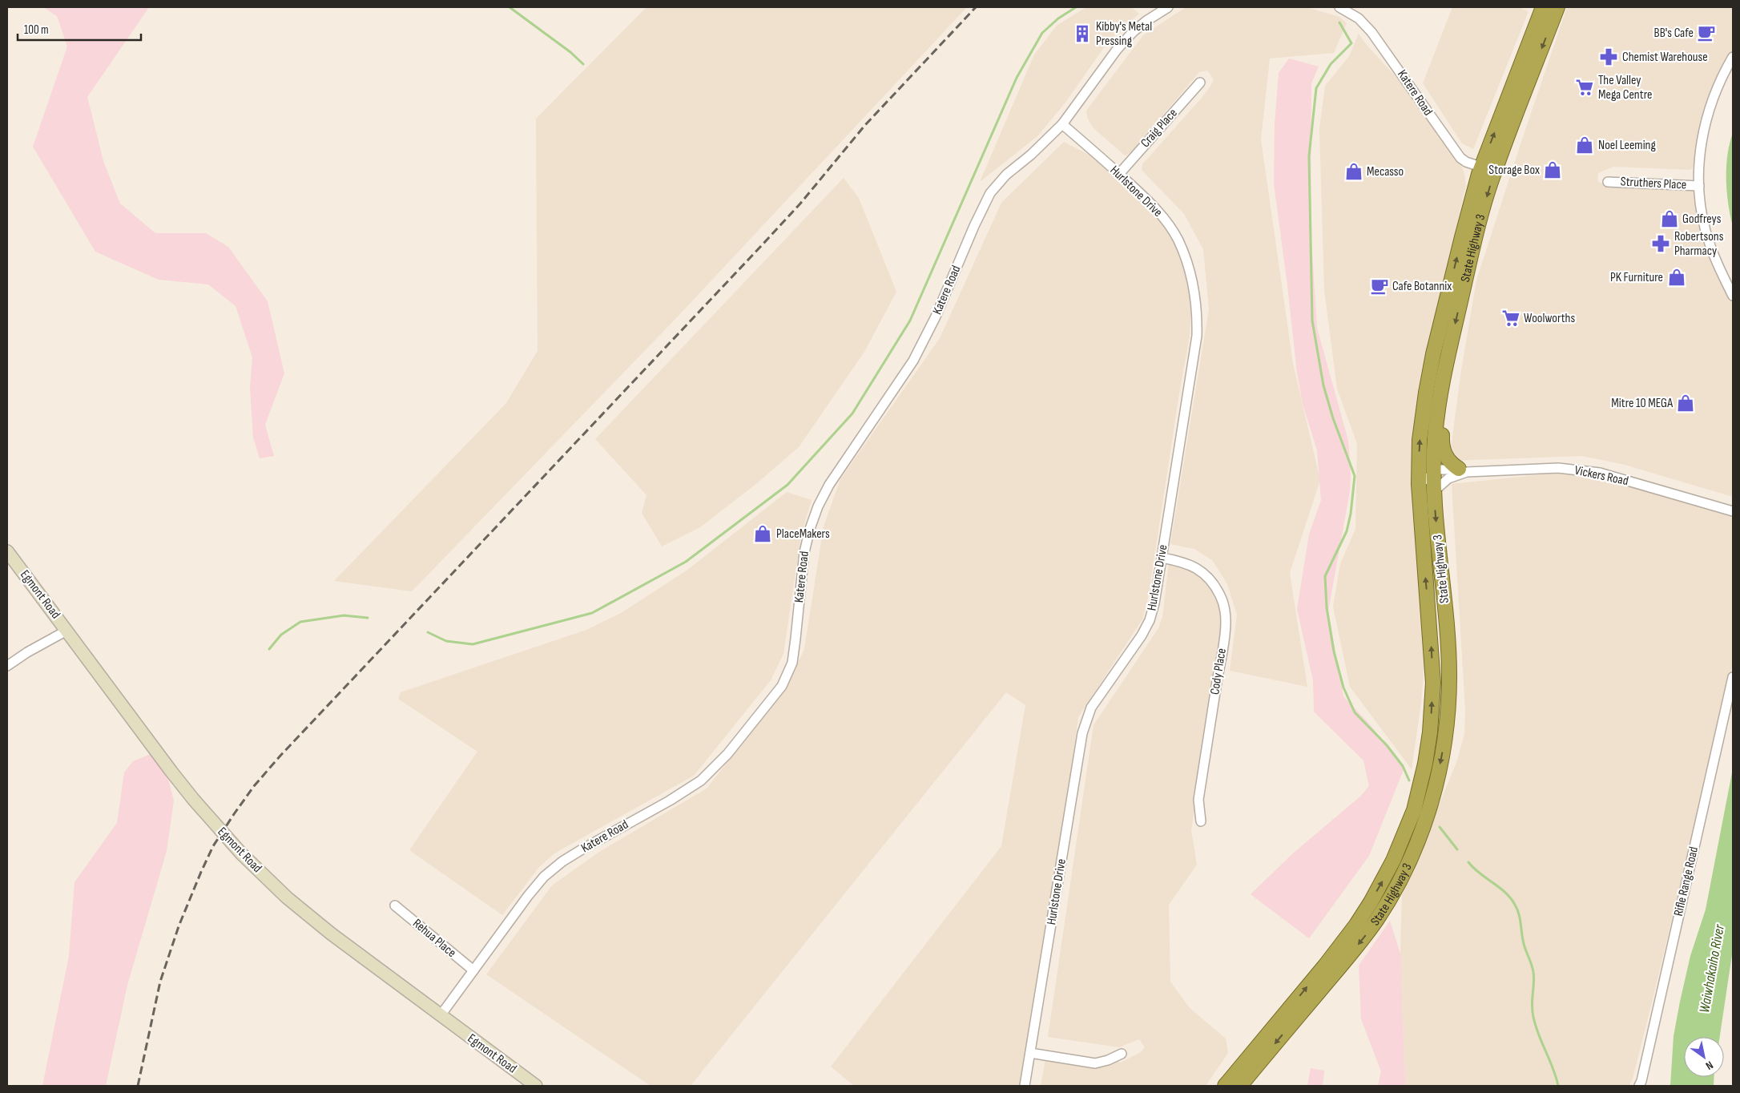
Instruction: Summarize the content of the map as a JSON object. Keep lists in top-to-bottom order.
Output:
{
  "streets": {
    "highway": ["State Highway 3"],
    "main road": ["Egmont Road"],
    "street": [
      "Katere Road",
      "Craig Place",
      "Struthers Place",
      "Hurlstone Drive",
      "Vickers Road",
      "Cody Place",
      "Rifle Range Road",
      "Rehua Place"
    ]
  },
  "crossings": [
    ["Katere Road", "Hurlstone Drive"],
    ["Katere Road", "State Highway 3"],
    ["Katere Road", "Egmont Road"],
    ["Katere Road", "Rehua Place"],
    ["Craig Place", "Hurlstone Drive"],
    ["Hurlstone Drive", "Cody Place"],
    ["State Highway 3", "Vickers Road"]
  ],
  "water": ["Waiwhakaiho River"],
  "places": {
    "cafe": ["BB's Cafe", "Cafe Botannix"],
    "building": ["Kibby's Metal Pressing"],
    "pharmacy": ["Chemist Warehouse", "Robertsons Pharmacy"],
    "supermarket": ["The Valley Mega Centre", "Woolworths"],
    "shop": [
      "Noel Leeming",
      "Storage Box",
      "Mecasso",
      "Godfreys",
      "PK Furniture",
      "Mitre 10 MEGA",
      "PlaceMakers"
    ]
  },
  "scale_bar": "100 m",
  "north": "bottom right"
}
